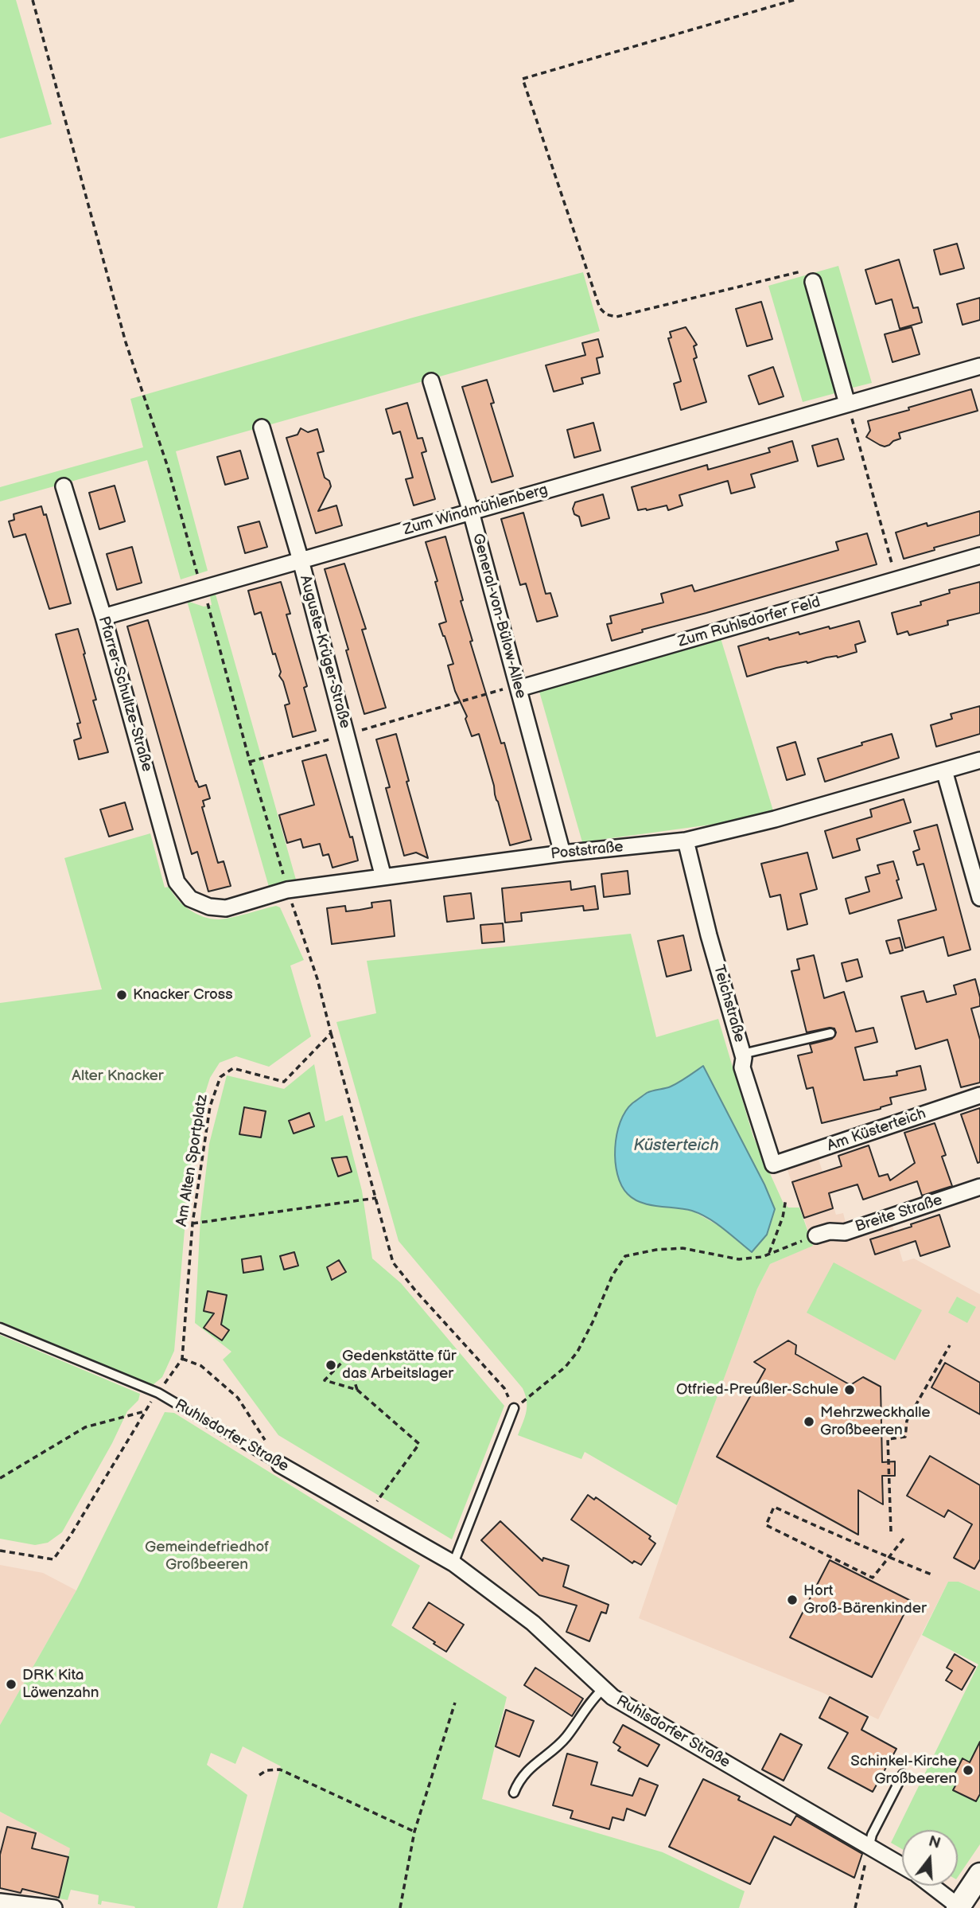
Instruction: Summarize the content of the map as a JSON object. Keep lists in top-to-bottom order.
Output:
{
  "streets": {
    "street": [
      "Zum Windmühlenberg",
      "General-von-Bülow-Allee",
      "Zum Ruhlsdorfer Feld",
      "Auguste-Krüger-Straße",
      "Pfarrer-Schultze-Straße",
      "Poststraße",
      "Teichstraße",
      "Am Küsterteich",
      "Breite Straße",
      "Ruhlsdorfer Straße"
    ],
    "path": ["Am Alten Sportplatz"]
  },
  "crossings": [
    ["Zum Windmühlenberg", "General-von-Bülow-Allee"],
    ["Zum Windmühlenberg", "Auguste-Krüger-Straße"],
    ["Zum Windmühlenberg", "Pfarrer-Schultze-Straße"],
    ["General-von-Bülow-Allee", "Zum Ruhlsdorfer Feld"],
    ["General-von-Bülow-Allee", "Poststraße"],
    ["Auguste-Krüger-Straße", "Poststraße"],
    ["Pfarrer-Schultze-Straße", "Poststraße"],
    ["Poststraße", "Teichstraße"],
    ["Teichstraße", "Am Küsterteich"]
  ],
  "water": ["Küsterteich"],
  "parks": ["Alter Knacker", "Gemeindefriedhof Großbeeren"],
  "places": [
    "Knacker Cross",
    "Gedenkstätte für das Arbeitslager",
    "Otfried-Preußler-Schule",
    "Mehrzweckhalle Großbeeren",
    "Hort Groß-Bärenkinder",
    "DRK Kita Löwenzahn",
    "Schinkel-Kirche Großbeeren"
  ],
  "north": "top"
}
